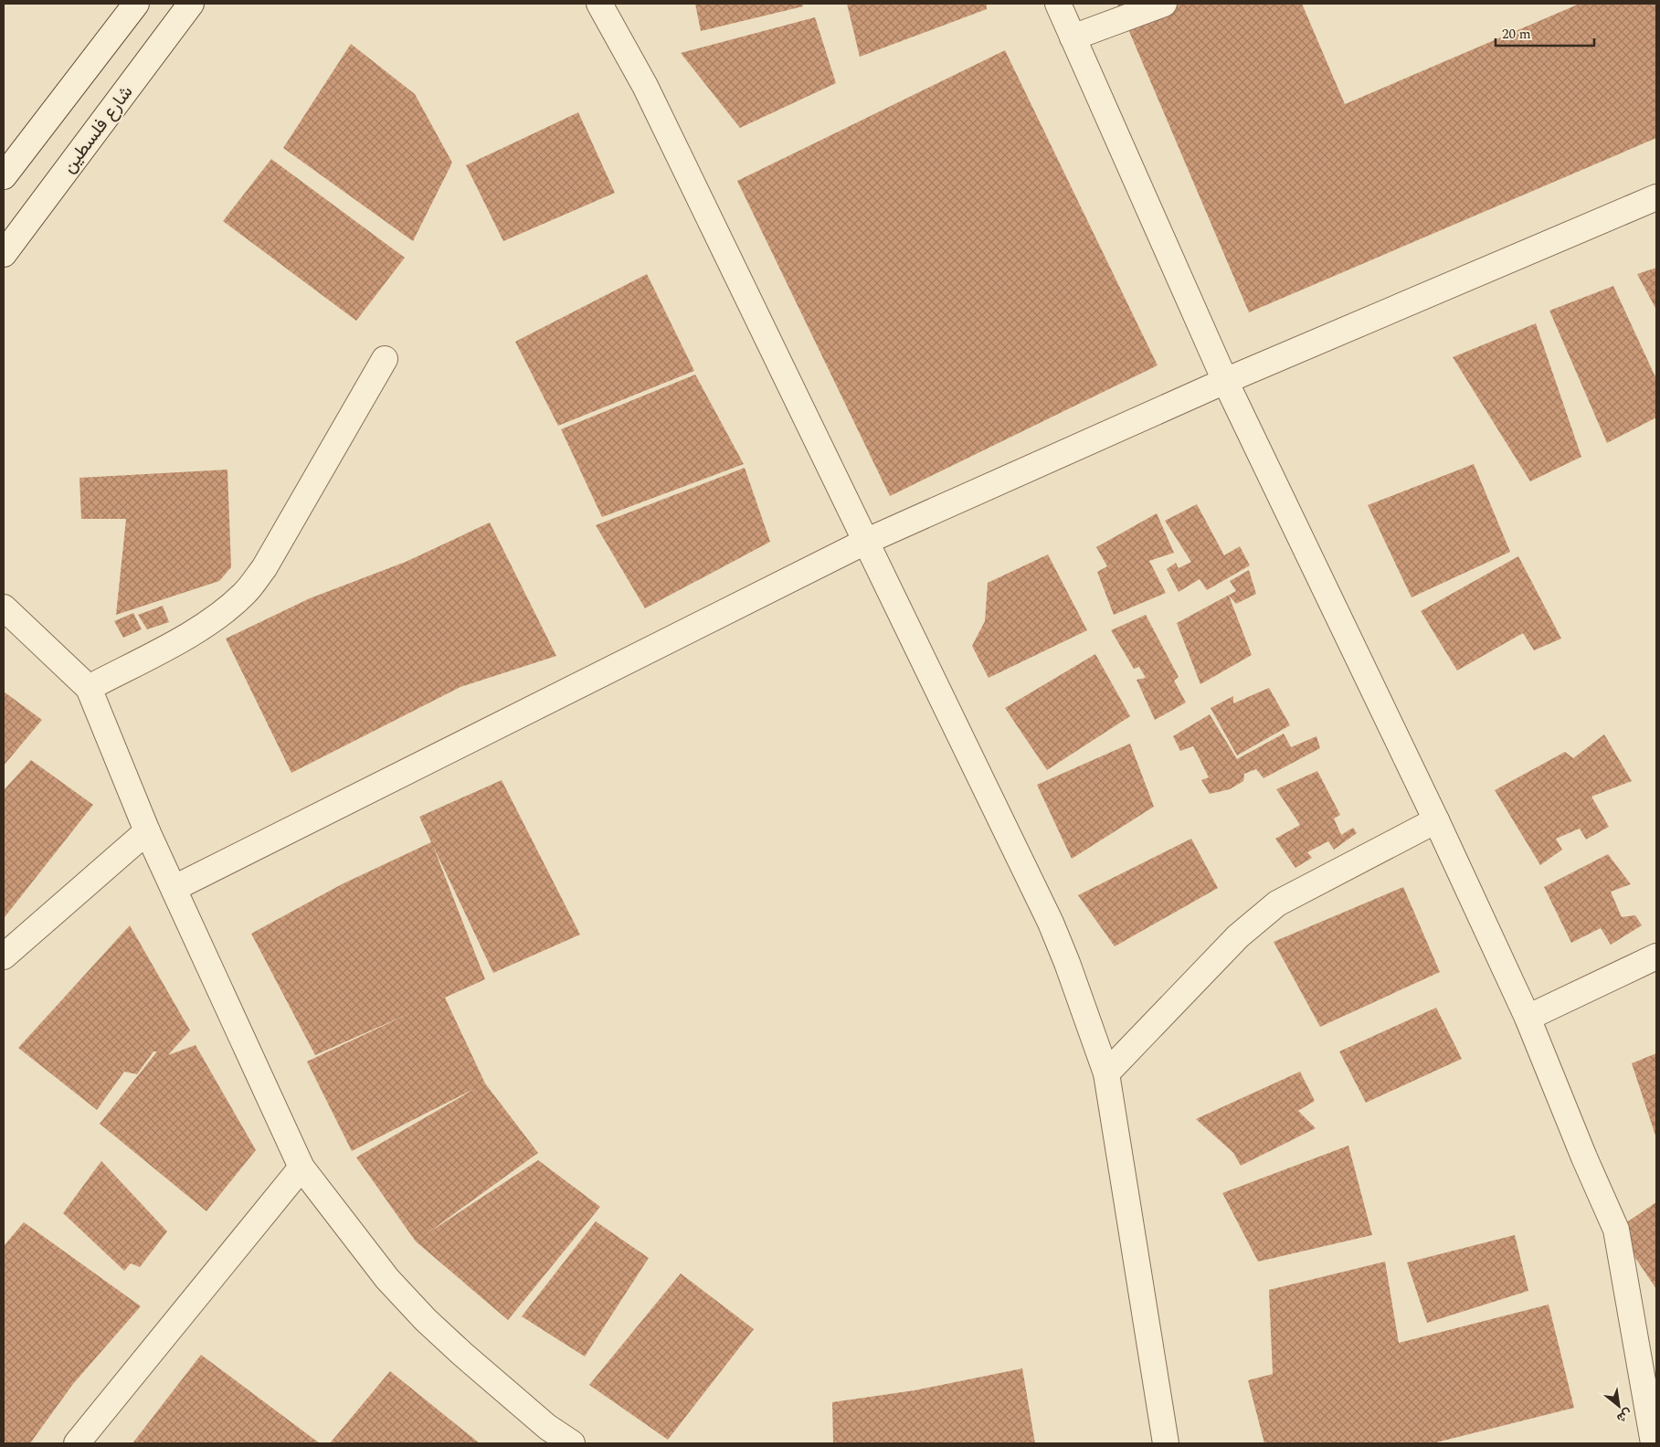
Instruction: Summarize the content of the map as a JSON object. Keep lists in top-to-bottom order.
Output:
{
  "streets": {
    "street": ["شارع فلسطين"]
  },
  "scale_bar": "20 m",
  "north": "bottom right"
}
